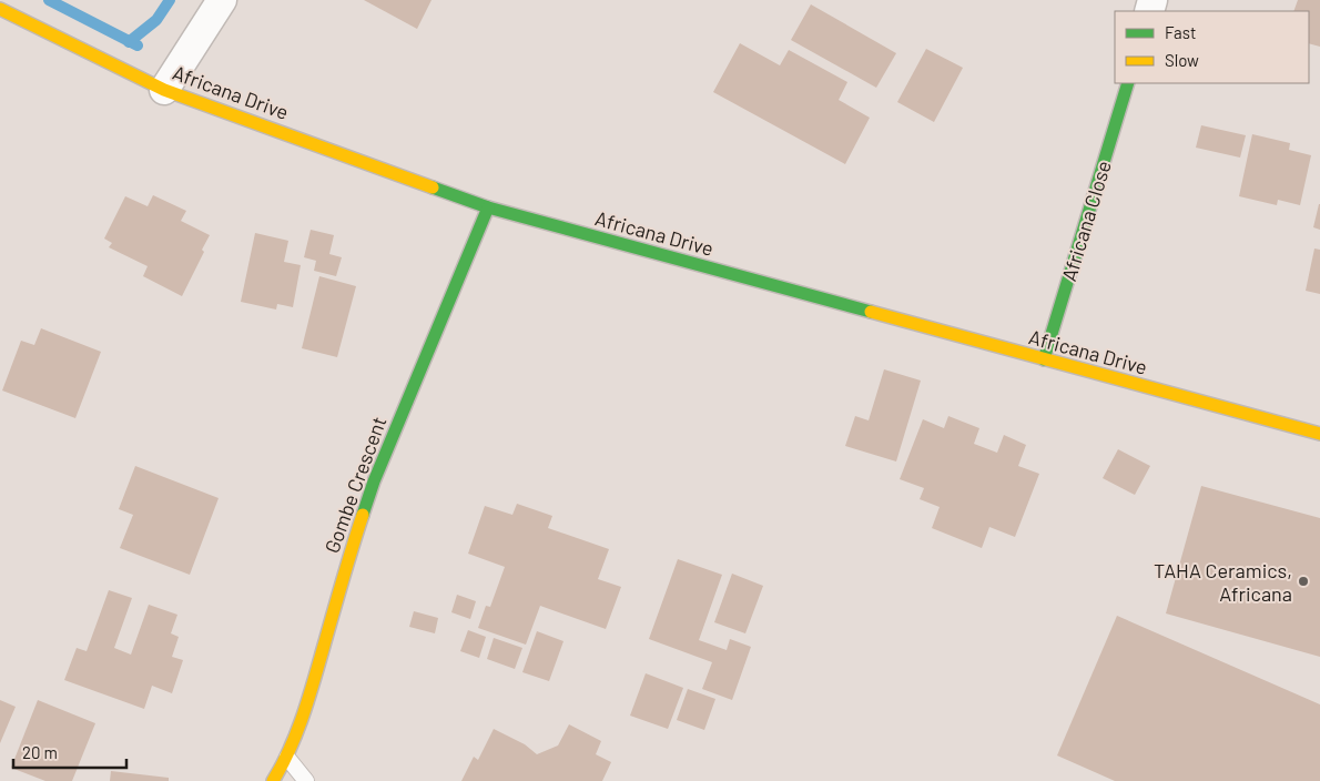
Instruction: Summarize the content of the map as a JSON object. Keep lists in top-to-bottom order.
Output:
{
  "streets": {
    "main road": ["Africana Drive", "Africana Close", "Gombe Crescent"]
  },
  "crossings": [
    ["Africana Drive", "Africana Close"],
    ["Africana Drive", "Gombe Crescent"]
  ],
  "places": ["TAHA Ceramics, Africana"],
  "legend": ["Fast", "Slow"],
  "scale_bar": "20 m"
}
